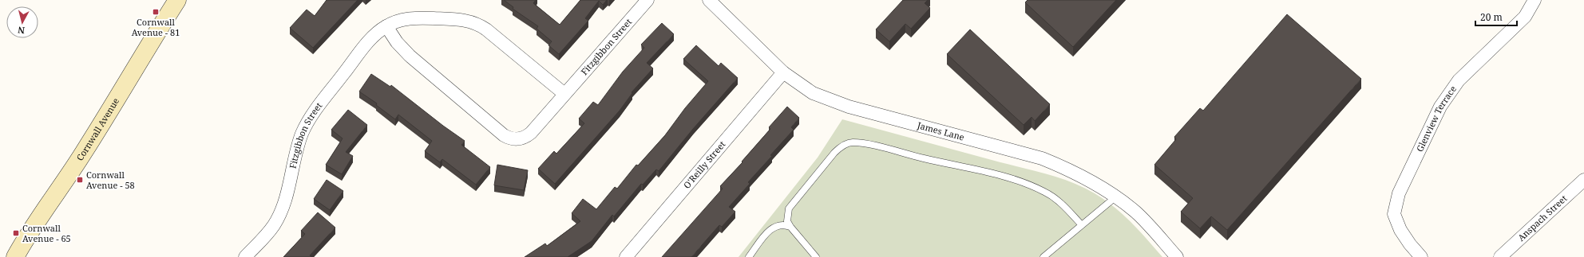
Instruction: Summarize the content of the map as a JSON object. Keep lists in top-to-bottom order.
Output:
{
  "streets": {
    "main road": ["Cornwall Avenue"],
    "street": [
      "Fitzgibbon Street",
      "Glenview Terrace",
      "James Lane",
      "O'Reilly Street",
      "Anspach Street"
    ]
  },
  "crossings": [
    ["James Lane", "O'Reilly Street"]
  ],
  "places": {
    "transit": ["Cornwall Avenue - 81", "Cornwall Avenue - 58", "Cornwall Avenue - 65"]
  },
  "scale_bar": "20 m",
  "north": "bottom"
}
